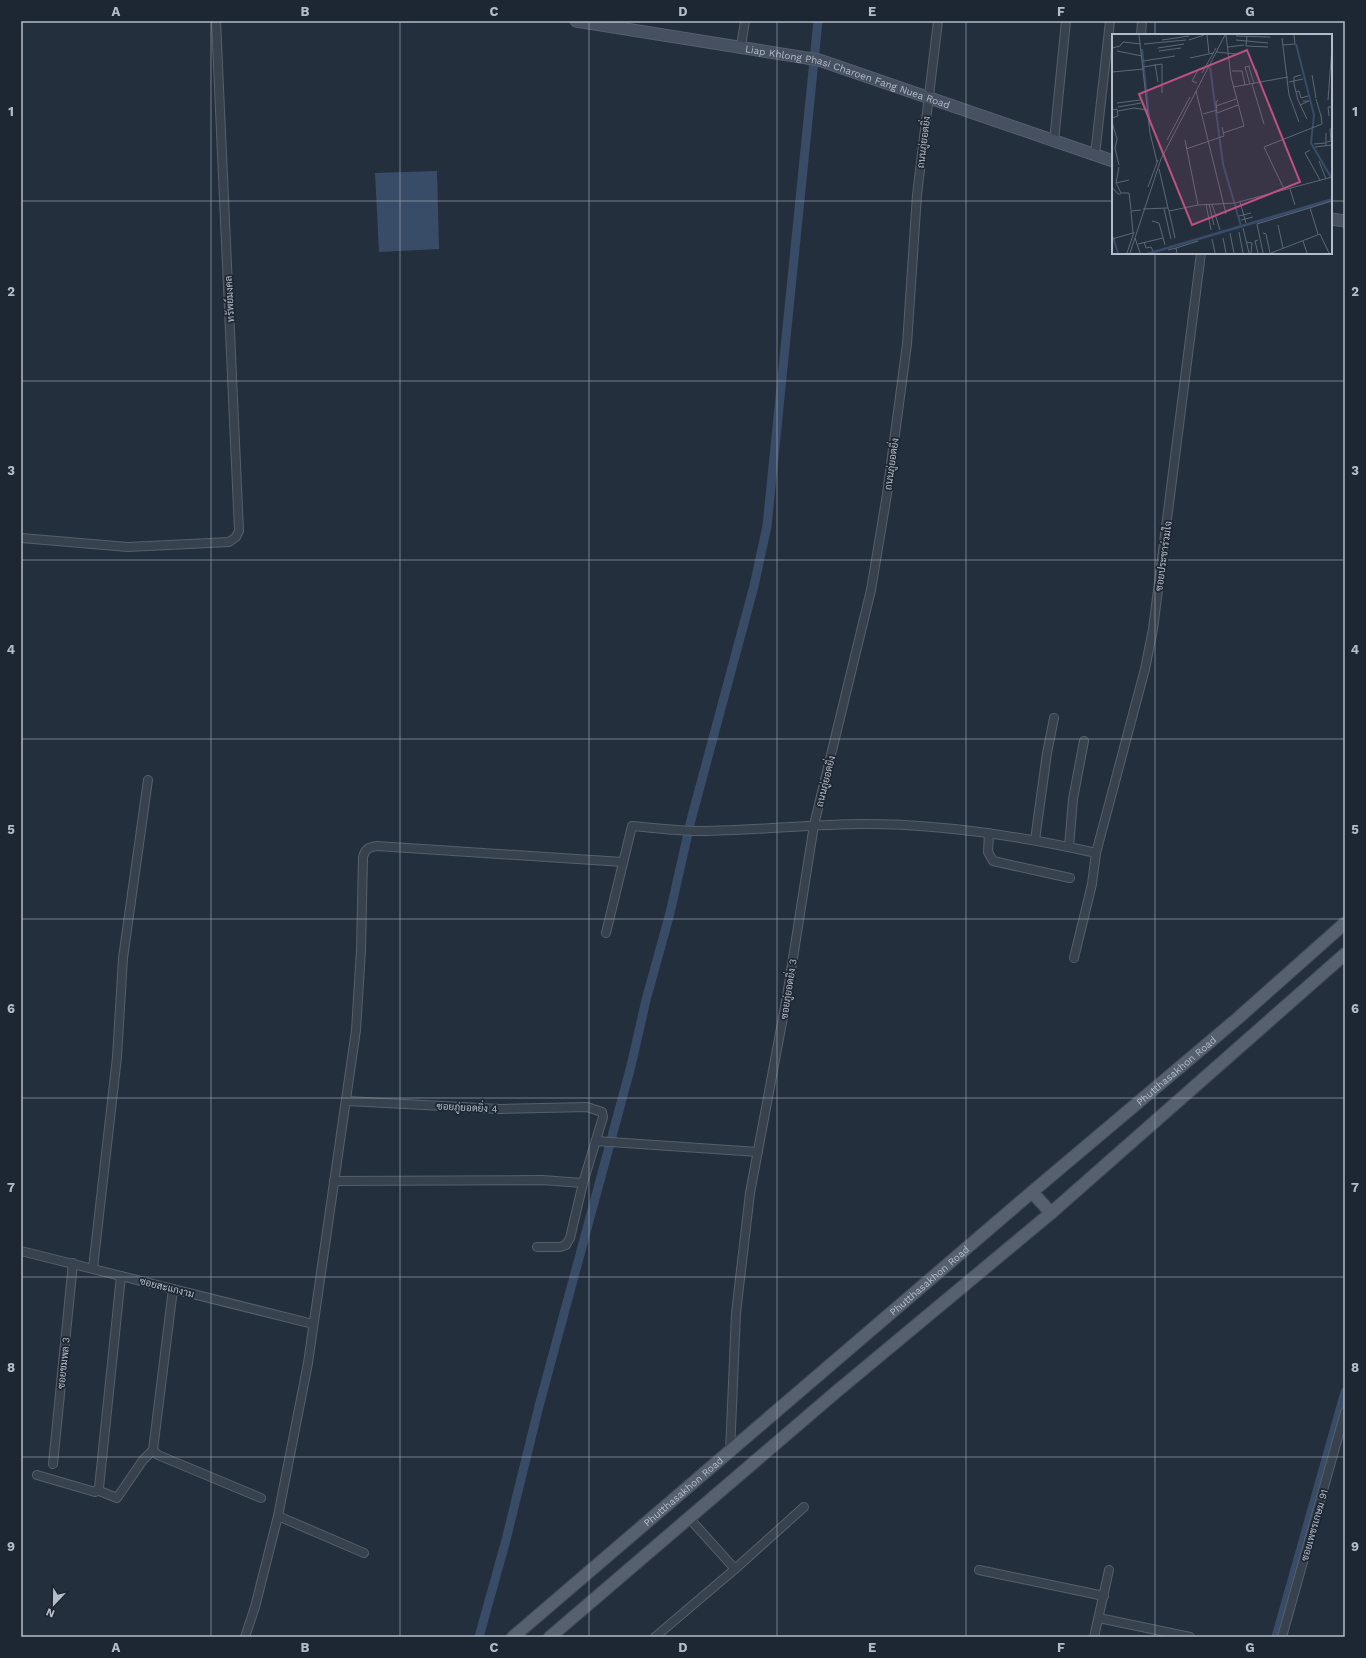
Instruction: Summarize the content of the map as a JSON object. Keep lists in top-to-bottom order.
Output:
{
  "streets": {
    "main road": ["Liap Khlong Phasi Charoen Fang Nuea Road", "Phutthasakhon Road"],
    "street": [
      "ถนนภู่ยอดยิ่ง",
      "ทรัพย์มงคล",
      "ซอยประชาร่วมใจ",
      "ซอยภู่ยอดยิ่ง 3",
      "ซอยภู่ยอดยิ่ง 4",
      "ซอยสะแกงาม",
      "ซอยชมพล 3",
      "ซอยเพชรเกษม 91"
    ]
  },
  "crossings": [
    ["Liap Khlong Phasi Charoen Fang Nuea Road", "ถนนภู่ยอดยิ่ง"],
    ["ถนนภู่ยอดยิ่ง", "ซอยภู่ยอดยิ่ง 3"],
    ["ซอยภู่ยอดยิ่ง 3", "Phutthasakhon Road"],
    ["ซอยสะแกงาม", "ซอยชมพล 3"]
  ],
  "north": "bottom",
  "grid": {
    "columns": [
      "A",
      "B",
      "C",
      "D",
      "E",
      "F",
      "G"
    ],
    "rows": [
      "1",
      "2",
      "3",
      "4",
      "5",
      "6",
      "7",
      "8",
      "9"
    ]
  }
}
